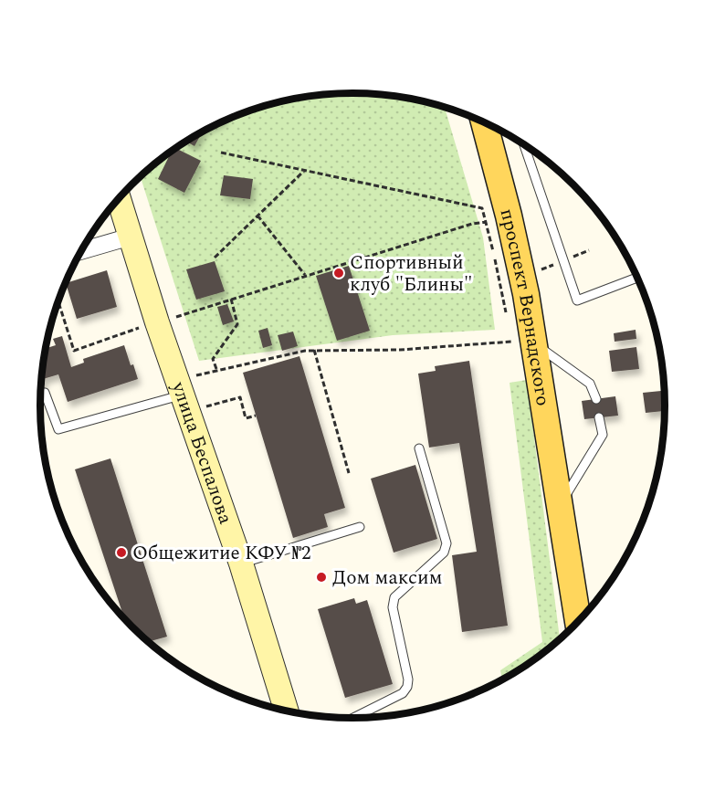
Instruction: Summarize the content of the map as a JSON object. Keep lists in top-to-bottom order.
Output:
{
  "streets": {
    "main road": ["проспект Вернадского", "улица Беспалова"]
  },
  "places": ["Спортивный клуб \"Блины\"", "Общежитие КФУ №2", "Дом максим"]
}
